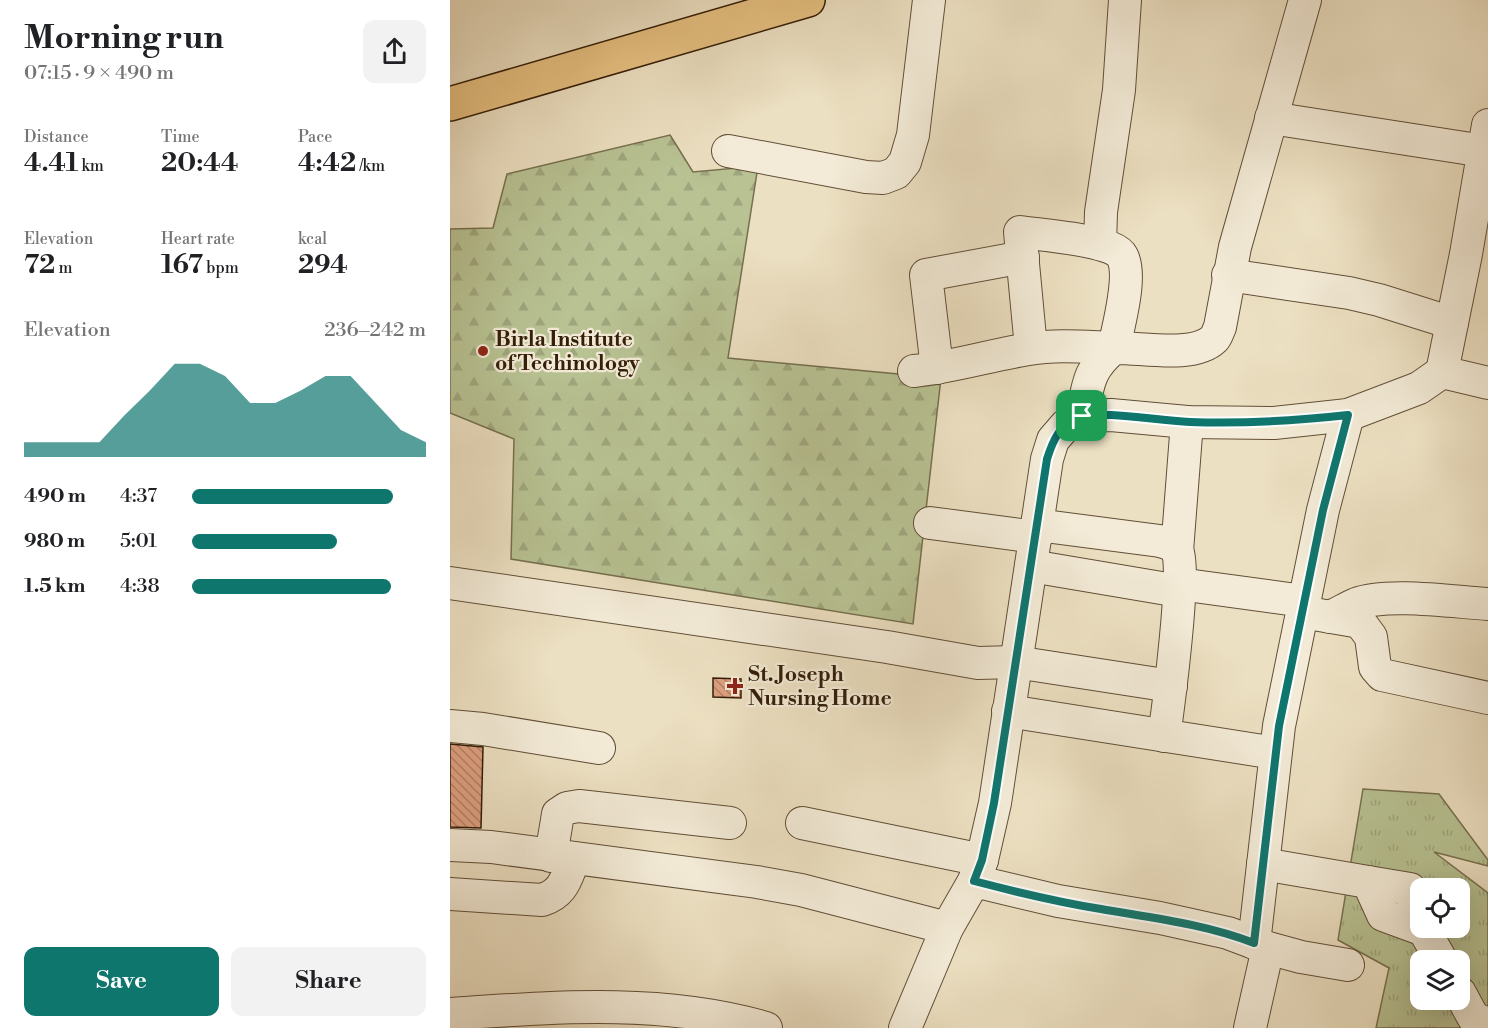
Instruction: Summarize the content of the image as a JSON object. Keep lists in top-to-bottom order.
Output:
{
  "places": {
    "other": ["Birla Institute of Techinology"],
    "health": ["St. Joseph Nursing Home"]
  },
  "page": {
    "heading": ["Morning run", "07:15 · 9 × 490 m"],
    "stats": [
      ["Distance", "4.41 km"],
      ["Time", "20:44"],
      ["Pace", "4:42 /km"],
      ["Elevation", "72 m"],
      ["Heart rate", "167 bpm"],
      ["kcal", "294"]
    ],
    "chart": ["Elevation", "236–242 m"],
    "list": [
      {
        "name": "490 m",
        "note": "4:37"
      },
      {
        "name": "980 m",
        "note": "5:01"
      },
      {
        "name": "1.5 km",
        "note": "4:38"
      }
    ],
    "buttons": ["Save", "Share"]
  }
}
